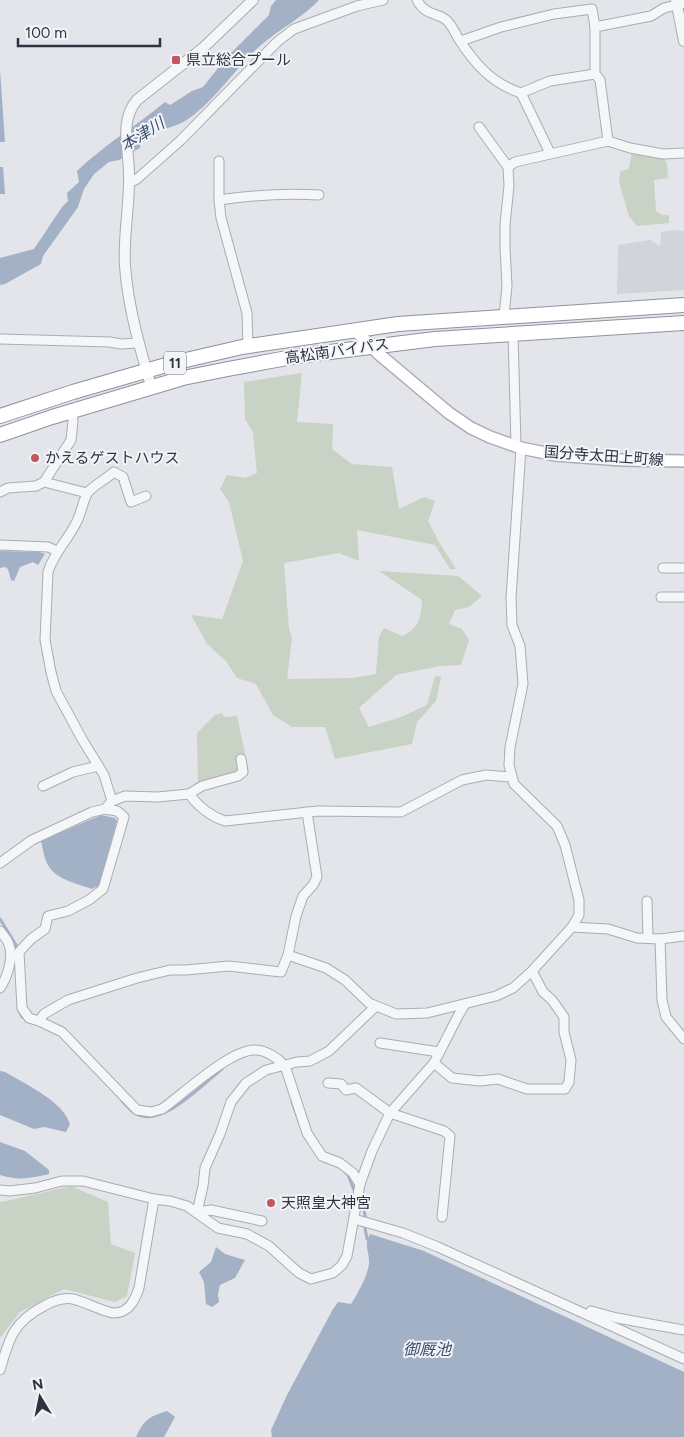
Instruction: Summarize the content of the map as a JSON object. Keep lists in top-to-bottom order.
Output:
{
  "streets": {
    "highway": ["高松南バイパス", "11"],
    "main road": ["国分寺太田上町線"]
  },
  "crossings": [
    ["高松南バイパス", "国分寺太田上町線"]
  ],
  "water": ["本津川", "御厩池"],
  "places": {
    "transit": ["県立総合プール"],
    "other": ["かえるゲストハウス", "天照皇大神宮"]
  },
  "scale_bar": "100 m",
  "north": "top"
}
